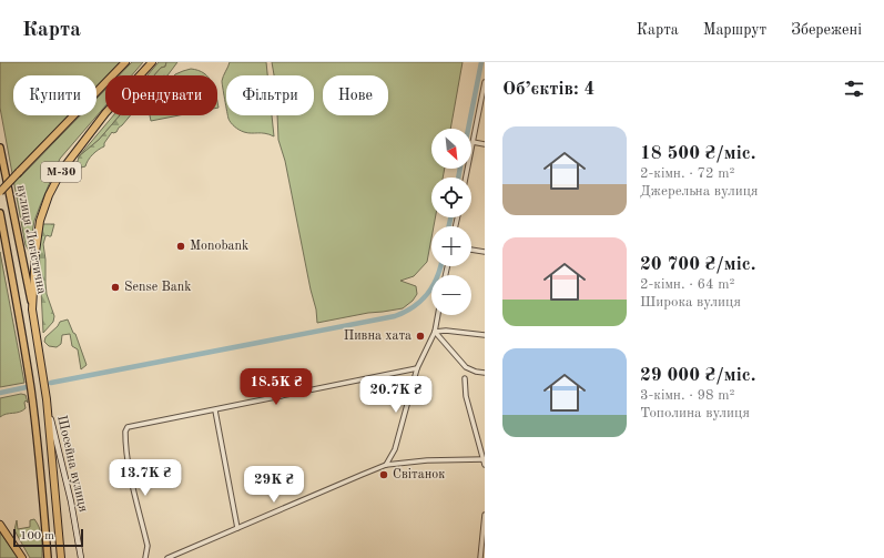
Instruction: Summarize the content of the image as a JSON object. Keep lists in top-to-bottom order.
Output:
{
  "streets": {
    "highway": ["М-30"],
    "main road": ["вулиця Логістична", "Шосейна вулиця"]
  },
  "crossings": [
    ["М-30", "вулиця Логістична"],
    ["М-30", "Шосейна вулиця"]
  ],
  "places": [
    "Monobank",
    "Sense Bank",
    "Пивна хата",
    "Світанок"
  ],
  "scale_bar": "100 m",
  "north": "bottom right",
  "page": {
    "header": "Карта",
    "nav": ["Карта", "Маршрут", "Збережені"],
    "heading": "Об’єктів: 4",
    "chip": [
      "Купити",
      "Орендувати",
      "Фільтри",
      "Нове"
    ],
    "list": [
      {
        "name": "18 500 ₴/міс.",
        "note": "2-кімн. · 72 m² · Джерельна вулиця"
      },
      {
        "name": "20 700 ₴/міс.",
        "note": "2-кімн. · 64 m² · Широка вулиця"
      },
      {
        "name": "29 000 ₴/міс.",
        "note": "3-кімн. · 98 m² · Тополина вулиця"
      }
    ],
    "map_buttons": ["+", "−"],
    "price": [
      "18.5K ₴",
      "20.7K ₴",
      "13.7K ₴",
      "29K ₴"
    ],
    "scale": "100 m"
  }
}
